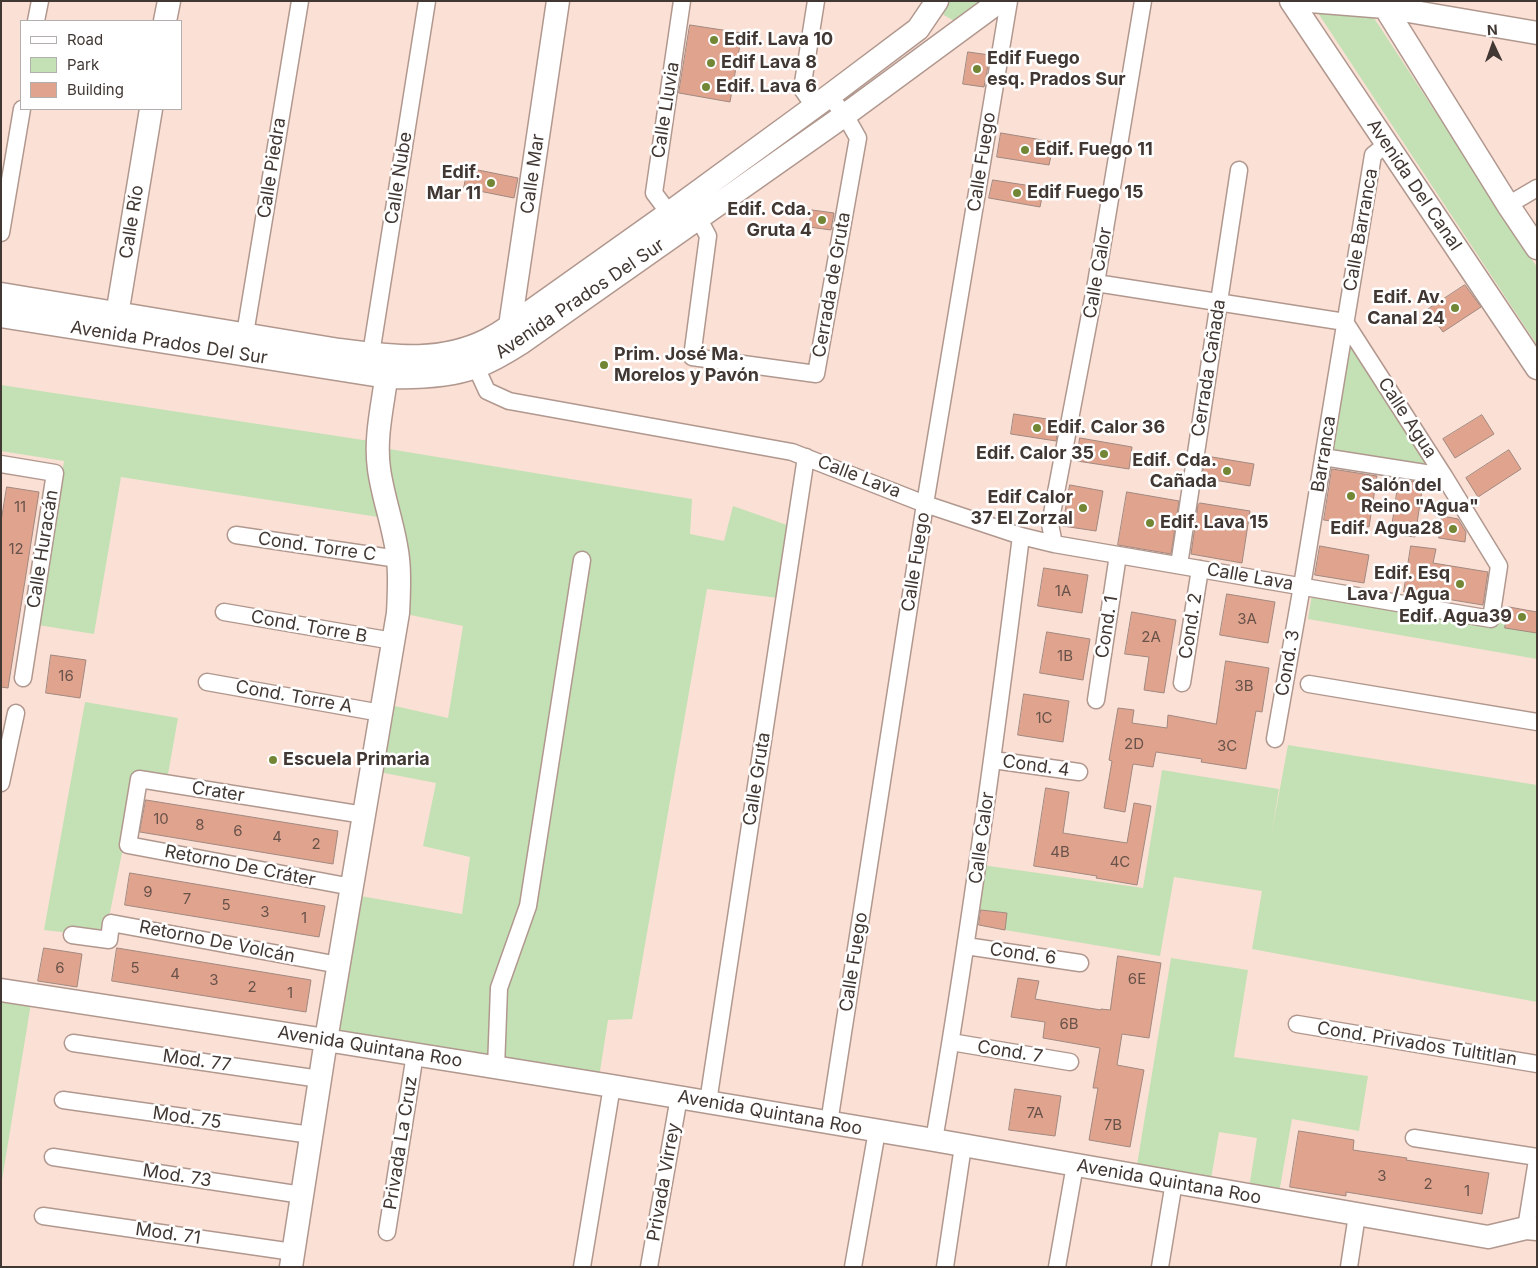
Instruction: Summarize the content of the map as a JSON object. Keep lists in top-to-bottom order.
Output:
{
  "streets": {
    "main road": [
      "Calle Mar",
      "Avenida Del Canal",
      "Calle Río",
      "Avenida Prados Del Sur",
      "Avenida Quintana Roo"
    ],
    "street": [
      "Calle Lluvia",
      "Calle Fuego",
      "Calle Piedra",
      "Calle Nube",
      "Calle Barranca",
      "Calle Calor",
      "Cerrada de Gruta",
      "Cerrada Cañada",
      "Calle Agua",
      "Barranca",
      "Calle Lava",
      "Cond. Torre C",
      "Calle Huracán",
      "Cond. 2",
      "Cond. Torre B",
      "Cond. 1",
      "Cond. 3",
      "Cond. Torre A",
      "Cond. 4",
      "Calle Gruta",
      "Crater",
      "Retorno De Cráter",
      "Retorno De Volcán",
      "Cond. 6",
      "Cond. Privados Tultitlan",
      "Cond. 7",
      "Mod. 77",
      "Mod. 75",
      "Privada La Cruz",
      "Mod. 73",
      "Privada Virrey",
      "Mod. 71"
    ]
  },
  "crossings": [
    ["Calle Lluvia", "Avenida Prados Del Sur"],
    ["Calle Fuego", "Calle Lava"],
    ["Calle Fuego", "Avenida Quintana Roo"],
    ["Calle Piedra", "Avenida Prados Del Sur"],
    ["Calle Mar", "Avenida Prados Del Sur"],
    ["Calle Nube", "Avenida Prados Del Sur"],
    ["Avenida Del Canal", "Calle Barranca"],
    ["Calle Río", "Avenida Prados Del Sur"],
    ["Calle Barranca", "Calle Agua"],
    ["Calle Barranca", "Barranca"],
    ["Calle Calor", "Calle Lava"],
    ["Calle Calor", "Cond. 4"],
    ["Calle Calor", "Cond. 6"],
    ["Calle Calor", "Avenida Quintana Roo"],
    ["Calle Calor", "Cond. 7"],
    ["Cerrada de Gruta", "Avenida Prados Del Sur"],
    ["Avenida Prados Del Sur", "Calle Lava"],
    ["Cerrada Cañada", "Calle Lava"],
    ["Calle Agua", "Barranca"],
    ["Calle Agua", "Calle Lava"],
    ["Barranca", "Calle Lava"],
    ["Barranca", "Cond. 3"],
    ["Calle Lava", "Cond. 2"],
    ["Calle Lava", "Cond. 1"],
    ["Calle Lava", "Cond. 3"],
    ["Calle Lava", "Calle Gruta"],
    ["Calle Gruta", "Avenida Quintana Roo"],
    ["Crater", "Retorno De Cráter"],
    ["Avenida Quintana Roo", "Privada La Cruz"],
    ["Avenida Quintana Roo", "Privada Virrey"]
  ],
  "places": [
    "Edif. Lava 10",
    "Edif Lava 8",
    "Edif Fuego esq. Prados Sur",
    "Edif. Lava 6",
    "Edif. Fuego 11",
    "Edif. Mar 11",
    "Edif Fuego 15",
    "Edif. Cda. Gruta 4",
    "Edif. Av. Canal 24",
    "Prim. José Ma. Morelos y Pavón",
    "Edif. Calor 36",
    "Edif. Calor 35",
    "Edif. Cda. Cañada",
    "Salón del Reino \"Agua\"",
    "Edif Calor 37 El Zorzal",
    "Edif. Lava 15",
    "Edif. Agua28",
    "Edif. Esq Lava / Agua",
    "Edif. Agua39",
    "Escuela Primaria"
  ],
  "house_numbers": [
    "11",
    "12",
    "1A",
    "3A",
    "2A",
    "1B",
    "16",
    "3B",
    "1C",
    "2D",
    "3C",
    "10",
    "8",
    "6",
    "4",
    "2",
    "4B",
    "4C",
    "9",
    "7",
    "5",
    "3",
    "1",
    "6",
    "5",
    "4",
    "6E",
    "3",
    "2",
    "1",
    "6B",
    "7A",
    "7B",
    "3",
    "2",
    "1"
  ],
  "legend": ["Road", "Park", "Building"],
  "north": "top"
}
